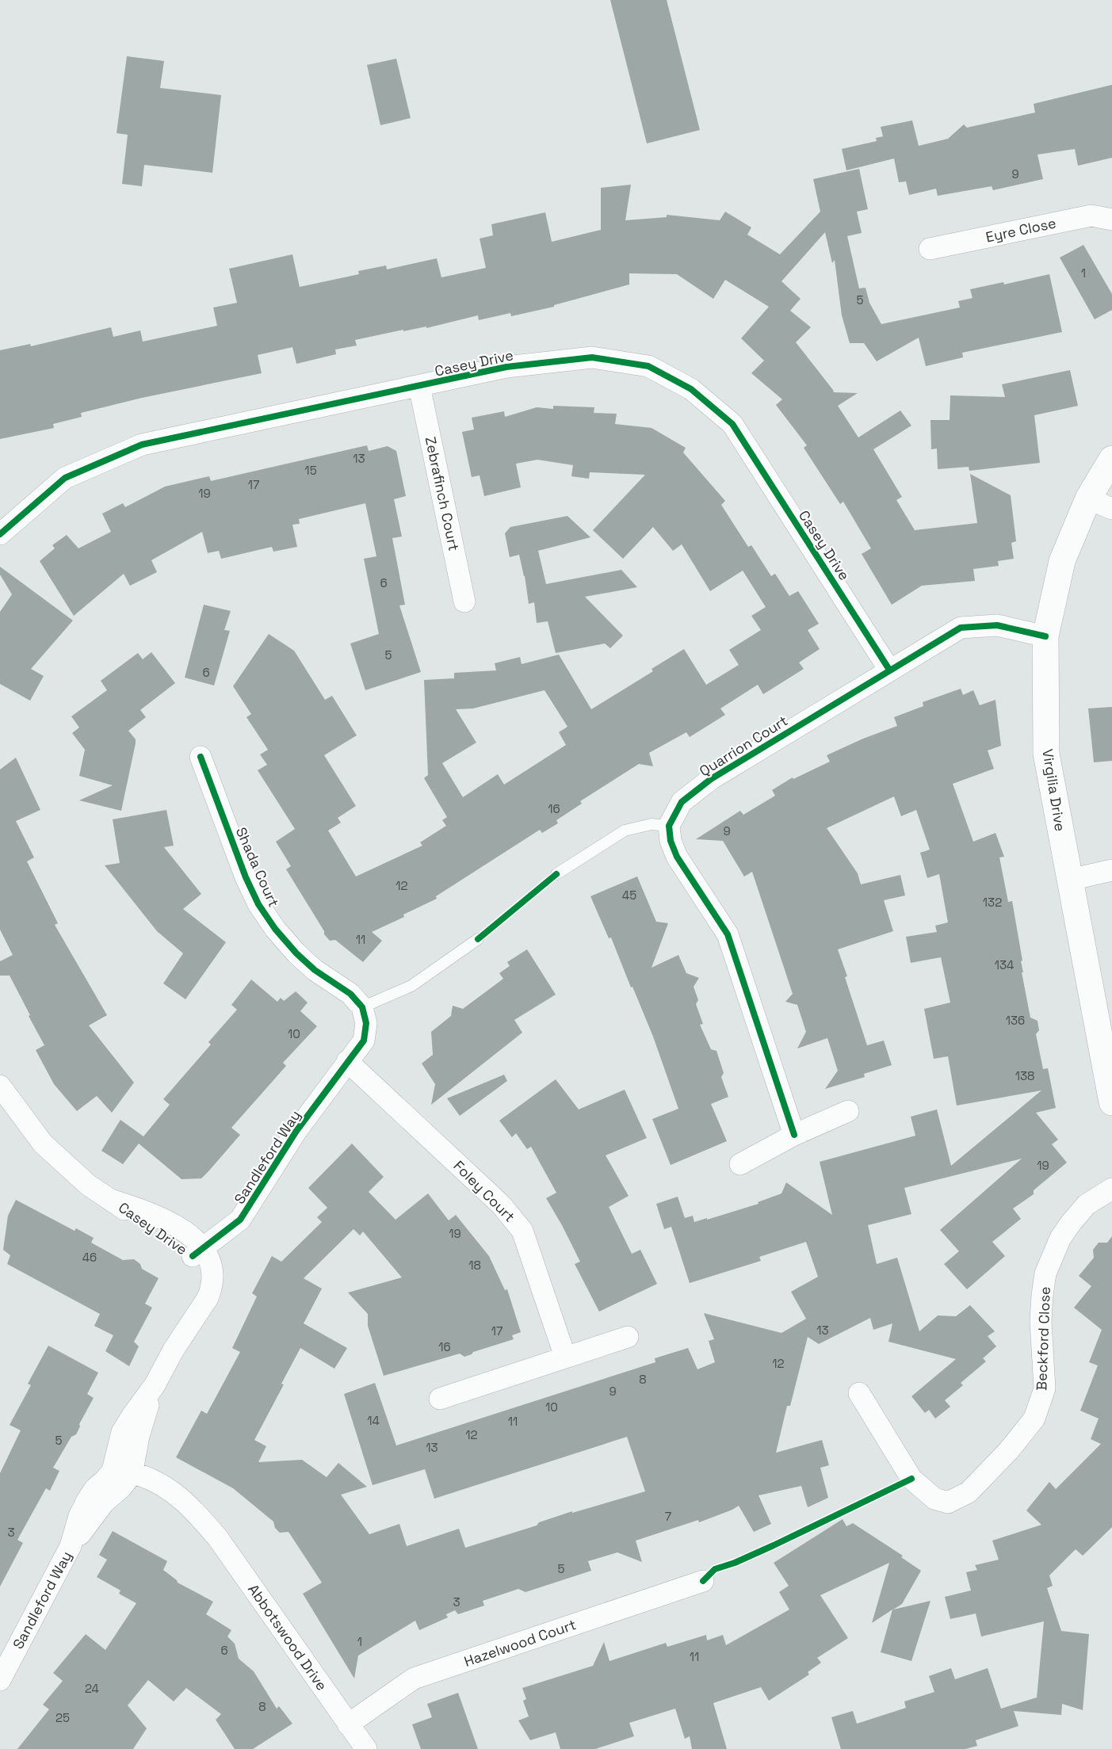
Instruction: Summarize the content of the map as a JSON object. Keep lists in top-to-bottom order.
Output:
{
  "streets": {
    "street": [
      "Eyre Close",
      "Casey Drive",
      "Zebrafinch Court",
      "Quarrion Court",
      "Virgilia Drive",
      "Shada Court",
      "Sandleford Way",
      "Foley Court",
      "Beckford Close",
      "Abbotswood Drive",
      "Hazelwood Court"
    ]
  },
  "crossings": [
    ["Casey Drive", "Zebrafinch Court"],
    ["Casey Drive", "Quarrion Court"],
    ["Casey Drive", "Sandleford Way"],
    ["Quarrion Court", "Virgilia Drive"],
    ["Shada Court", "Sandleford Way"],
    ["Sandleford Way", "Foley Court"],
    ["Sandleford Way", "Abbotswood Drive"],
    ["Abbotswood Drive", "Hazelwood Court"]
  ],
  "house_numbers": [
    "9",
    "1",
    "5",
    "13",
    "15",
    "17",
    "19",
    "6",
    "5",
    "6",
    "16",
    "9",
    "12",
    "45",
    "132",
    "11",
    "134",
    "136",
    "10",
    "138",
    "19",
    "19",
    "46",
    "18",
    "13",
    "17",
    "16",
    "12",
    "8",
    "9",
    "10",
    "14",
    "11",
    "12",
    "5",
    "13",
    "7",
    "3",
    "5",
    "3",
    "1",
    "6",
    "11",
    "24",
    "8",
    "25"
  ]
}
